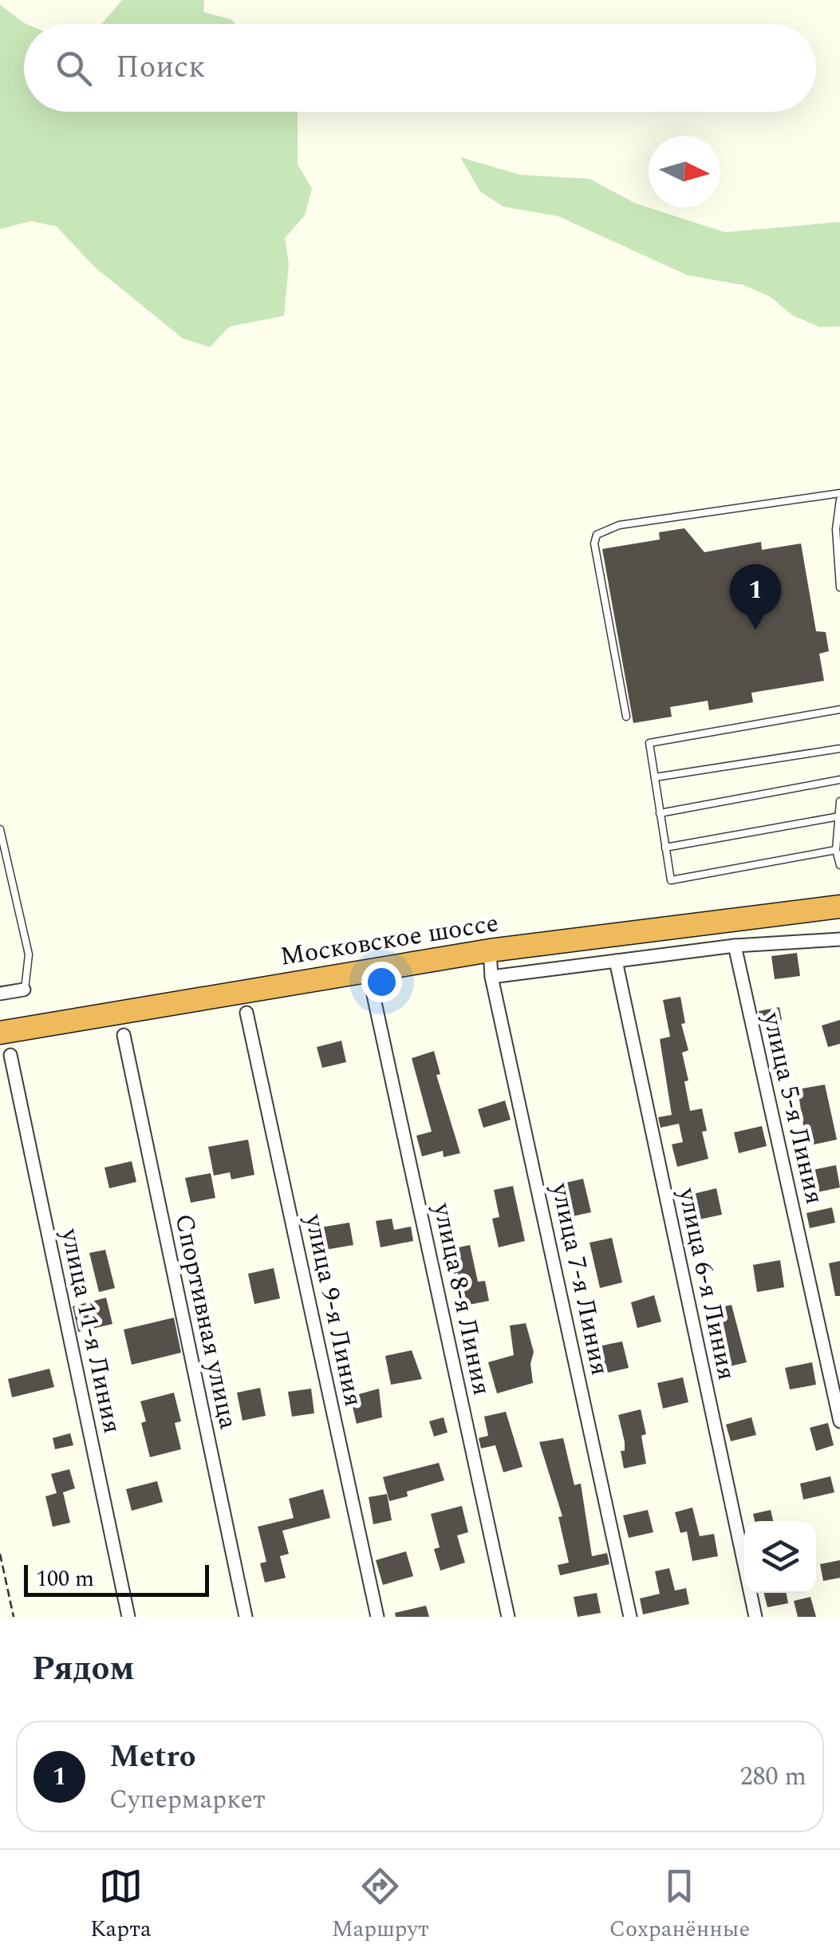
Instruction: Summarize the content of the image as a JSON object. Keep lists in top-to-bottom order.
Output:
{
  "streets": {
    "highway": ["Московское шоссе"],
    "street": [
      "улица 5-я Линия",
      "улица 7-я Линия",
      "улица 6-я Линия",
      "улица 8-я Линия",
      "улица 9-я Линия",
      "Спортивная улица",
      "улица 11-я Линия"
    ]
  },
  "crossings": [
    ["Московское шоссе", "улица 7-я Линия"]
  ],
  "scale_bar": "100 m",
  "north": "right",
  "page": {
    "search": "Поиск",
    "pins": "1",
    "scale": "100 m",
    "heading": "Рядом",
    "list": [
      {
        "mark": "1",
        "name": "Metro",
        "note": "Супермаркет",
        "value": "280 m"
      }
    ],
    "nav": ["Карта", "Маршрут", "Сохранённые"]
  }
}
